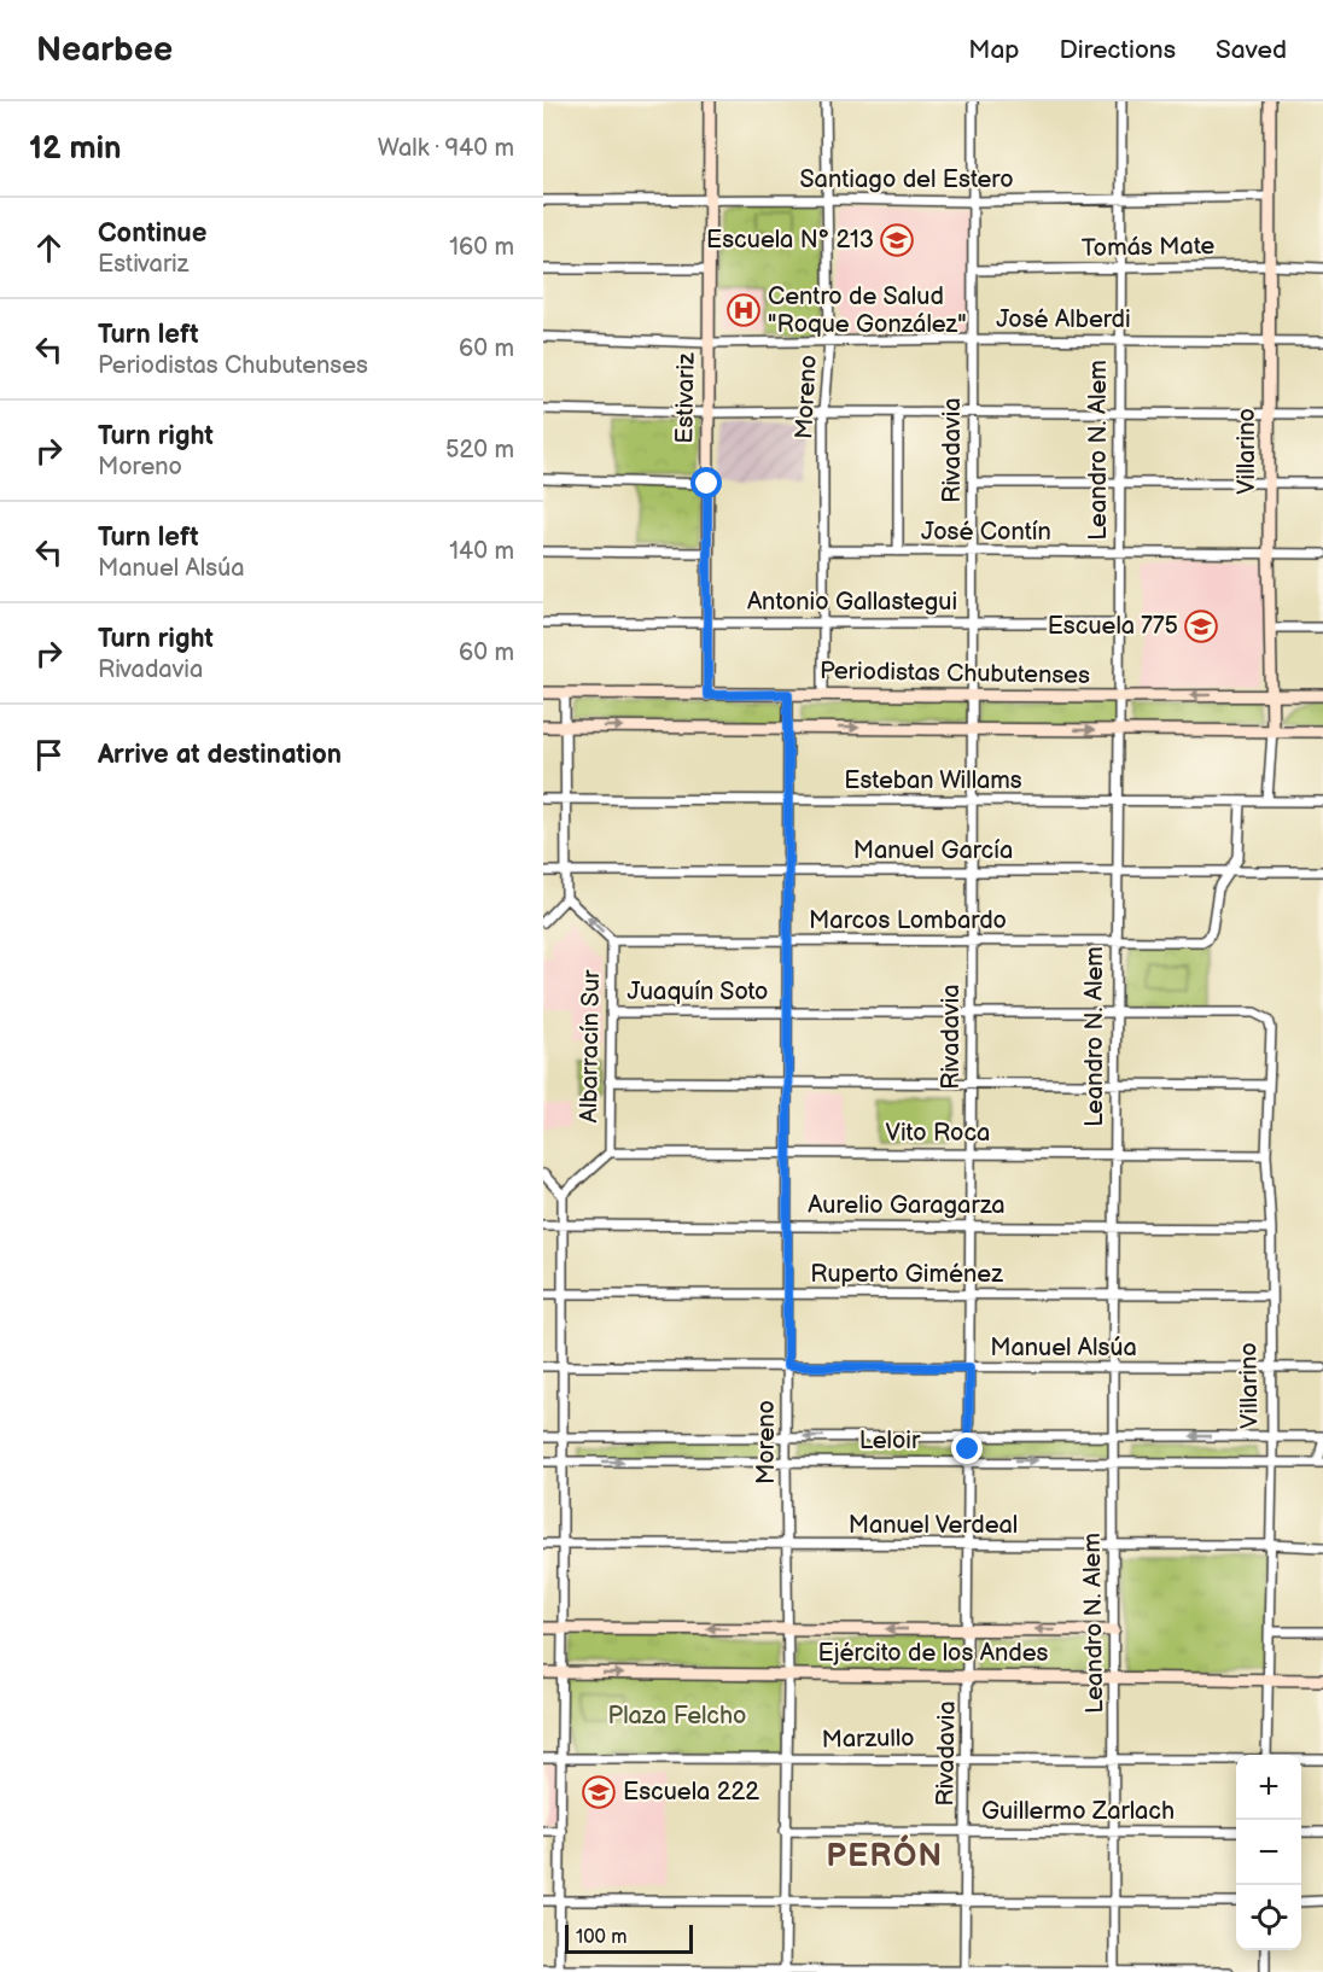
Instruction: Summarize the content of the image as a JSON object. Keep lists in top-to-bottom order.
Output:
{
  "streets": {
    "street": [
      "Santiago del Estero",
      "Tomás Mate",
      "José Alberdi",
      "Moreno",
      "Estivariz",
      "Rivadavia",
      "Leandro N. Alem",
      "Villarino",
      "José Contín",
      "Antonio Gallastegui",
      "Periodistas Chubutenses",
      "Esteban Willams",
      "Manuel García",
      "Marcos Lombardo",
      "Juaquín Soto",
      "Albarracín Sur",
      "Vito Roca",
      "Aurelio Garagarza",
      "Ruperto Giménez",
      "Manuel Alsúa",
      "Leloir",
      "Manuel Verdeal",
      "Ejército de los Andes",
      "Marzullo",
      "Guillermo Zarlach"
    ]
  },
  "crossings": [
    ["Santiago del Estero", "Moreno"],
    ["Santiago del Estero", "Estivariz"],
    ["Santiago del Estero", "Rivadavia"],
    ["Santiago del Estero", "Leandro N. Alem"],
    ["Santiago del Estero", "Villarino"],
    ["Tomás Mate", "Rivadavia"],
    ["Tomás Mate", "Leandro N. Alem"],
    ["Tomás Mate", "Villarino"],
    ["José Alberdi", "Moreno"],
    ["José Alberdi", "Estivariz"],
    ["José Alberdi", "Rivadavia"],
    ["José Alberdi", "Leandro N. Alem"],
    ["José Alberdi", "Villarino"],
    ["Moreno", "José Contín"],
    ["Moreno", "Antonio Gallastegui"],
    ["Moreno", "Periodistas Chubutenses"],
    ["Moreno", "Esteban Willams"],
    ["Moreno", "Manuel García"],
    ["Moreno", "Marcos Lombardo"],
    ["Moreno", "Juaquín Soto"],
    ["Moreno", "Vito Roca"],
    ["Moreno", "Aurelio Garagarza"],
    ["Moreno", "Ruperto Giménez"],
    ["Moreno", "Manuel Alsúa"],
    ["Moreno", "Leloir"],
    ["Moreno", "Manuel Verdeal"],
    ["Moreno", "Ejército de los Andes"],
    ["Moreno", "Marzullo"],
    ["Moreno", "Guillermo Zarlach"],
    ["Estivariz", "Antonio Gallastegui"],
    ["Estivariz", "Periodistas Chubutenses"],
    ["Rivadavia", "José Contín"],
    ["Rivadavia", "Antonio Gallastegui"],
    ["Rivadavia", "Periodistas Chubutenses"],
    ["Rivadavia", "Esteban Willams"],
    ["Rivadavia", "Manuel García"],
    ["Rivadavia", "Marcos Lombardo"],
    ["Rivadavia", "Juaquín Soto"],
    ["Rivadavia", "Vito Roca"],
    ["Rivadavia", "Aurelio Garagarza"],
    ["Rivadavia", "Ruperto Giménez"],
    ["Rivadavia", "Manuel Alsúa"],
    ["Rivadavia", "Leloir"],
    ["Rivadavia", "Manuel Verdeal"],
    ["Rivadavia", "Ejército de los Andes"],
    ["Rivadavia", "Marzullo"],
    ["Rivadavia", "Guillermo Zarlach"],
    ["Leandro N. Alem", "José Contín"],
    ["Leandro N. Alem", "Antonio Gallastegui"],
    ["Leandro N. Alem", "Periodistas Chubutenses"],
    ["Leandro N. Alem", "Esteban Willams"],
    ["Leandro N. Alem", "Manuel García"],
    ["Leandro N. Alem", "Marcos Lombardo"],
    ["Leandro N. Alem", "Juaquín Soto"],
    ["Leandro N. Alem", "Vito Roca"],
    ["Leandro N. Alem", "Aurelio Garagarza"],
    ["Leandro N. Alem", "Ruperto Giménez"],
    ["Leandro N. Alem", "Manuel Alsúa"],
    ["Leandro N. Alem", "Leloir"],
    ["Leandro N. Alem", "Manuel Verdeal"],
    ["Leandro N. Alem", "Ejército de los Andes"],
    ["Leandro N. Alem", "Marzullo"],
    ["Leandro N. Alem", "Guillermo Zarlach"],
    ["Villarino", "José Contín"],
    ["Villarino", "Periodistas Chubutenses"],
    ["Villarino", "Esteban Willams"],
    ["Villarino", "Juaquín Soto"],
    ["Villarino", "Vito Roca"],
    ["Villarino", "Aurelio Garagarza"],
    ["Villarino", "Ruperto Giménez"],
    ["Villarino", "Manuel Alsúa"],
    ["Villarino", "Leloir"],
    ["Villarino", "Manuel Verdeal"],
    ["Villarino", "Ejército de los Andes"],
    ["Manuel García", "Marcos Lombardo"],
    ["Marcos Lombardo", "Albarracín Sur"],
    ["Juaquín Soto", "Albarracín Sur"],
    ["Albarracín Sur", "Vito Roca"]
  ],
  "districts": ["PERÓN"],
  "parks": ["Plaza Felcho"],
  "places": {
    "school or university": ["Escuela N° 213", "Escuela 775", "Escuela 222"],
    "hospital": ["Centro de Salud \"Roque González\""]
  },
  "scale_bar": "100 m",
  "page": {
    "header": "Nearbee",
    "nav": ["Map", "Directions", "Saved"],
    "heading": ["12 min", "Walk · 940 m"],
    "list": [
      ["Continue", "Estivariz", "160 m"],
      ["Turn left", "Periodistas Chubutenses", "60 m"],
      ["Turn right", "Moreno", "520 m"],
      ["Turn left", "Manuel Alsúa", "140 m"],
      ["Turn right", "Rivadavia", "60 m"],
      "Arrive at destination"
    ],
    "map_buttons": ["+", "−"],
    "scale": "100 m"
  }
}
